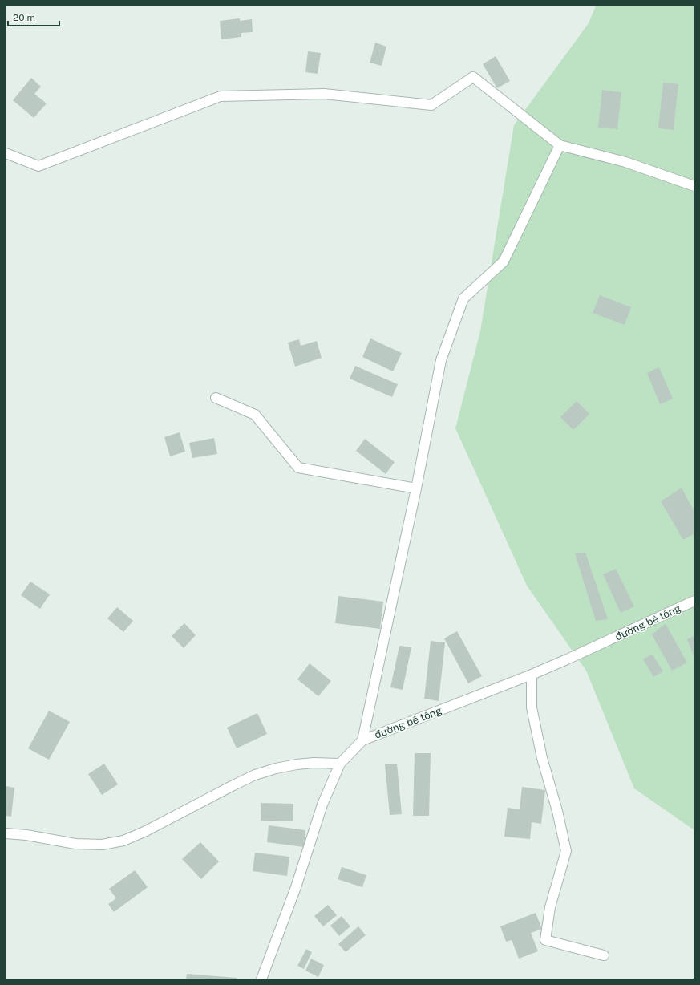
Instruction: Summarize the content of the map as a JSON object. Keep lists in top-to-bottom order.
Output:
{
  "streets": {
    "street": ["đường bê tông"]
  },
  "scale_bar": "20 m"
}
